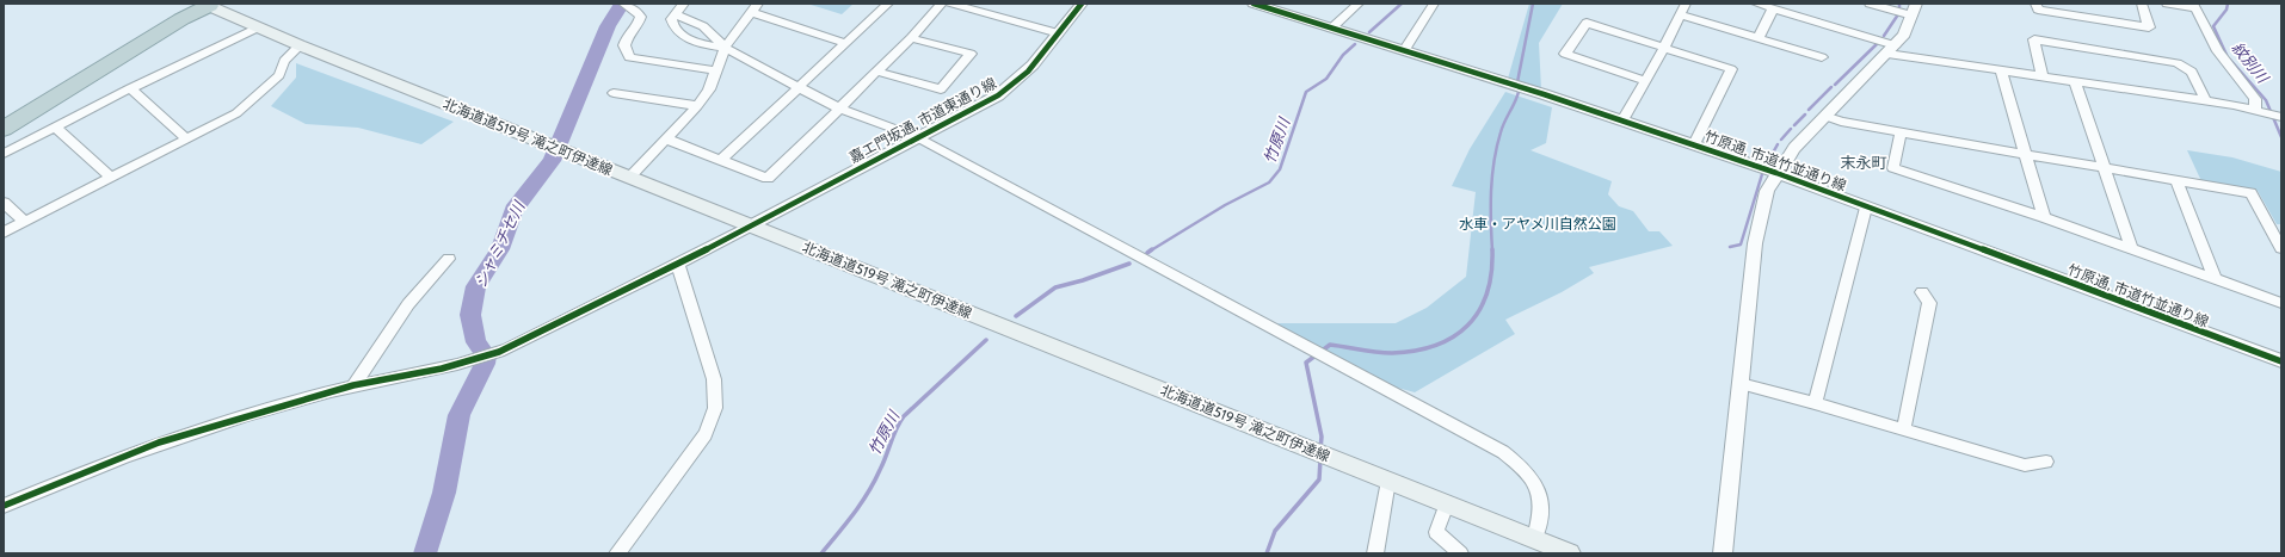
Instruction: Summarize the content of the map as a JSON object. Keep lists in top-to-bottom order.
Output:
{
  "streets": {
    "main road": ["北海道道519号 滝之町伊達線"],
    "street": ["嘉エ門坂通, 市道東通り線", "竹原通, 市道竹並通り線"]
  },
  "crossings": [
    ["嘉エ門坂通, 市道東通り線", "北海道道519号 滝之町伊達線"]
  ],
  "districts": ["末永町"],
  "water": ["紋別川", "竹原川", "シャミチセ川"],
  "parks": ["水車・アヤメ川自然公園"]
}
